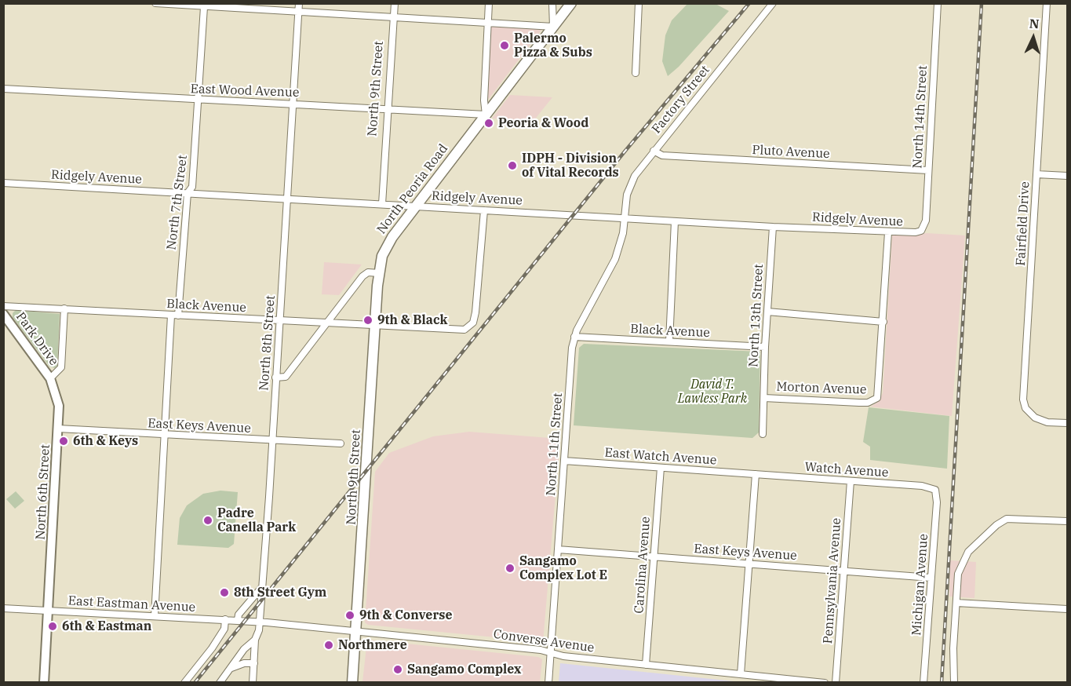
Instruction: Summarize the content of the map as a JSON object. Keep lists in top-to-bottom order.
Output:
{
  "streets": {
    "main road": [
      "North 9th Street",
      "North Peoria Road",
      "Park Drive",
      "North 6th Street"
    ],
    "street": [
      "East Wood Avenue",
      "Factory Street",
      "North 14th Street",
      "Pluto Avenue",
      "Ridgely Avenue",
      "North 7th Street",
      "Fairfield Drive",
      "Black Avenue",
      "North 13th Street",
      "North 8th Street",
      "Morton Avenue",
      "East Keys Avenue",
      "North 11th Street",
      "East Watch Avenue",
      "Watch Avenue",
      "Carolina Avenue",
      "Pennsylvania Avenue",
      "Michigan Avenue",
      "East Eastman Avenue",
      "Converse Avenue"
    ]
  },
  "crossings": [
    ["North 9th Street", "East Wood Avenue"],
    ["North 9th Street", "Ridgely Avenue"],
    ["North 9th Street", "North Peoria Road"],
    ["North 9th Street", "Black Avenue"],
    ["North 9th Street", "Converse Avenue"],
    ["East Wood Avenue", "North Peoria Road"],
    ["East Wood Avenue", "North 7th Street"],
    ["East Wood Avenue", "North 8th Street"],
    ["Factory Street", "Pluto Avenue"],
    ["Factory Street", "Ridgely Avenue"],
    ["Factory Street", "North 11th Street"],
    ["North 14th Street", "Pluto Avenue"],
    ["North 14th Street", "Ridgely Avenue"],
    ["Ridgely Avenue", "North Peoria Road"],
    ["Ridgely Avenue", "North 7th Street"],
    ["Ridgely Avenue", "Black Avenue"],
    ["Ridgely Avenue", "North 13th Street"],
    ["Ridgely Avenue", "North 8th Street"],
    ["Ridgely Avenue", "North 11th Street"],
    ["North 7th Street", "Black Avenue"],
    ["North 7th Street", "East Keys Avenue"],
    ["North 7th Street", "East Eastman Avenue"],
    ["Black Avenue", "North 13th Street"],
    ["Black Avenue", "North 8th Street"],
    ["Black Avenue", "North 11th Street"],
    ["North 13th Street", "Morton Avenue"],
    ["Park Drive", "North 6th Street"],
    ["North 8th Street", "East Keys Avenue"],
    ["North 8th Street", "East Eastman Avenue"],
    ["North 8th Street", "Converse Avenue"],
    ["East Keys Avenue", "North 11th Street"],
    ["East Keys Avenue", "North 6th Street"],
    ["East Keys Avenue", "Carolina Avenue"],
    ["East Keys Avenue", "Pennsylvania Avenue"],
    ["East Keys Avenue", "Michigan Avenue"],
    ["North 11th Street", "East Watch Avenue"],
    ["North 11th Street", "Converse Avenue"],
    ["East Watch Avenue", "Watch Avenue"],
    ["East Watch Avenue", "Carolina Avenue"],
    ["Watch Avenue", "Pennsylvania Avenue"],
    ["Watch Avenue", "Michigan Avenue"],
    ["North 6th Street", "East Eastman Avenue"],
    ["Carolina Avenue", "Converse Avenue"],
    ["East Eastman Avenue", "Converse Avenue"]
  ],
  "parks": ["David T. Lawless Park"],
  "places": [
    "Palermo Pizza & Subs",
    "Peoria & Wood",
    "IDPH - Division of Vital Records",
    "9th & Black",
    "6th & Keys",
    "Padre Canella Park",
    "Sangamo Complex Lot E",
    "8th Street Gym",
    "9th & Converse",
    "6th & Eastman",
    "Northmere",
    "Sangamo Complex"
  ],
  "north": "top"
}
